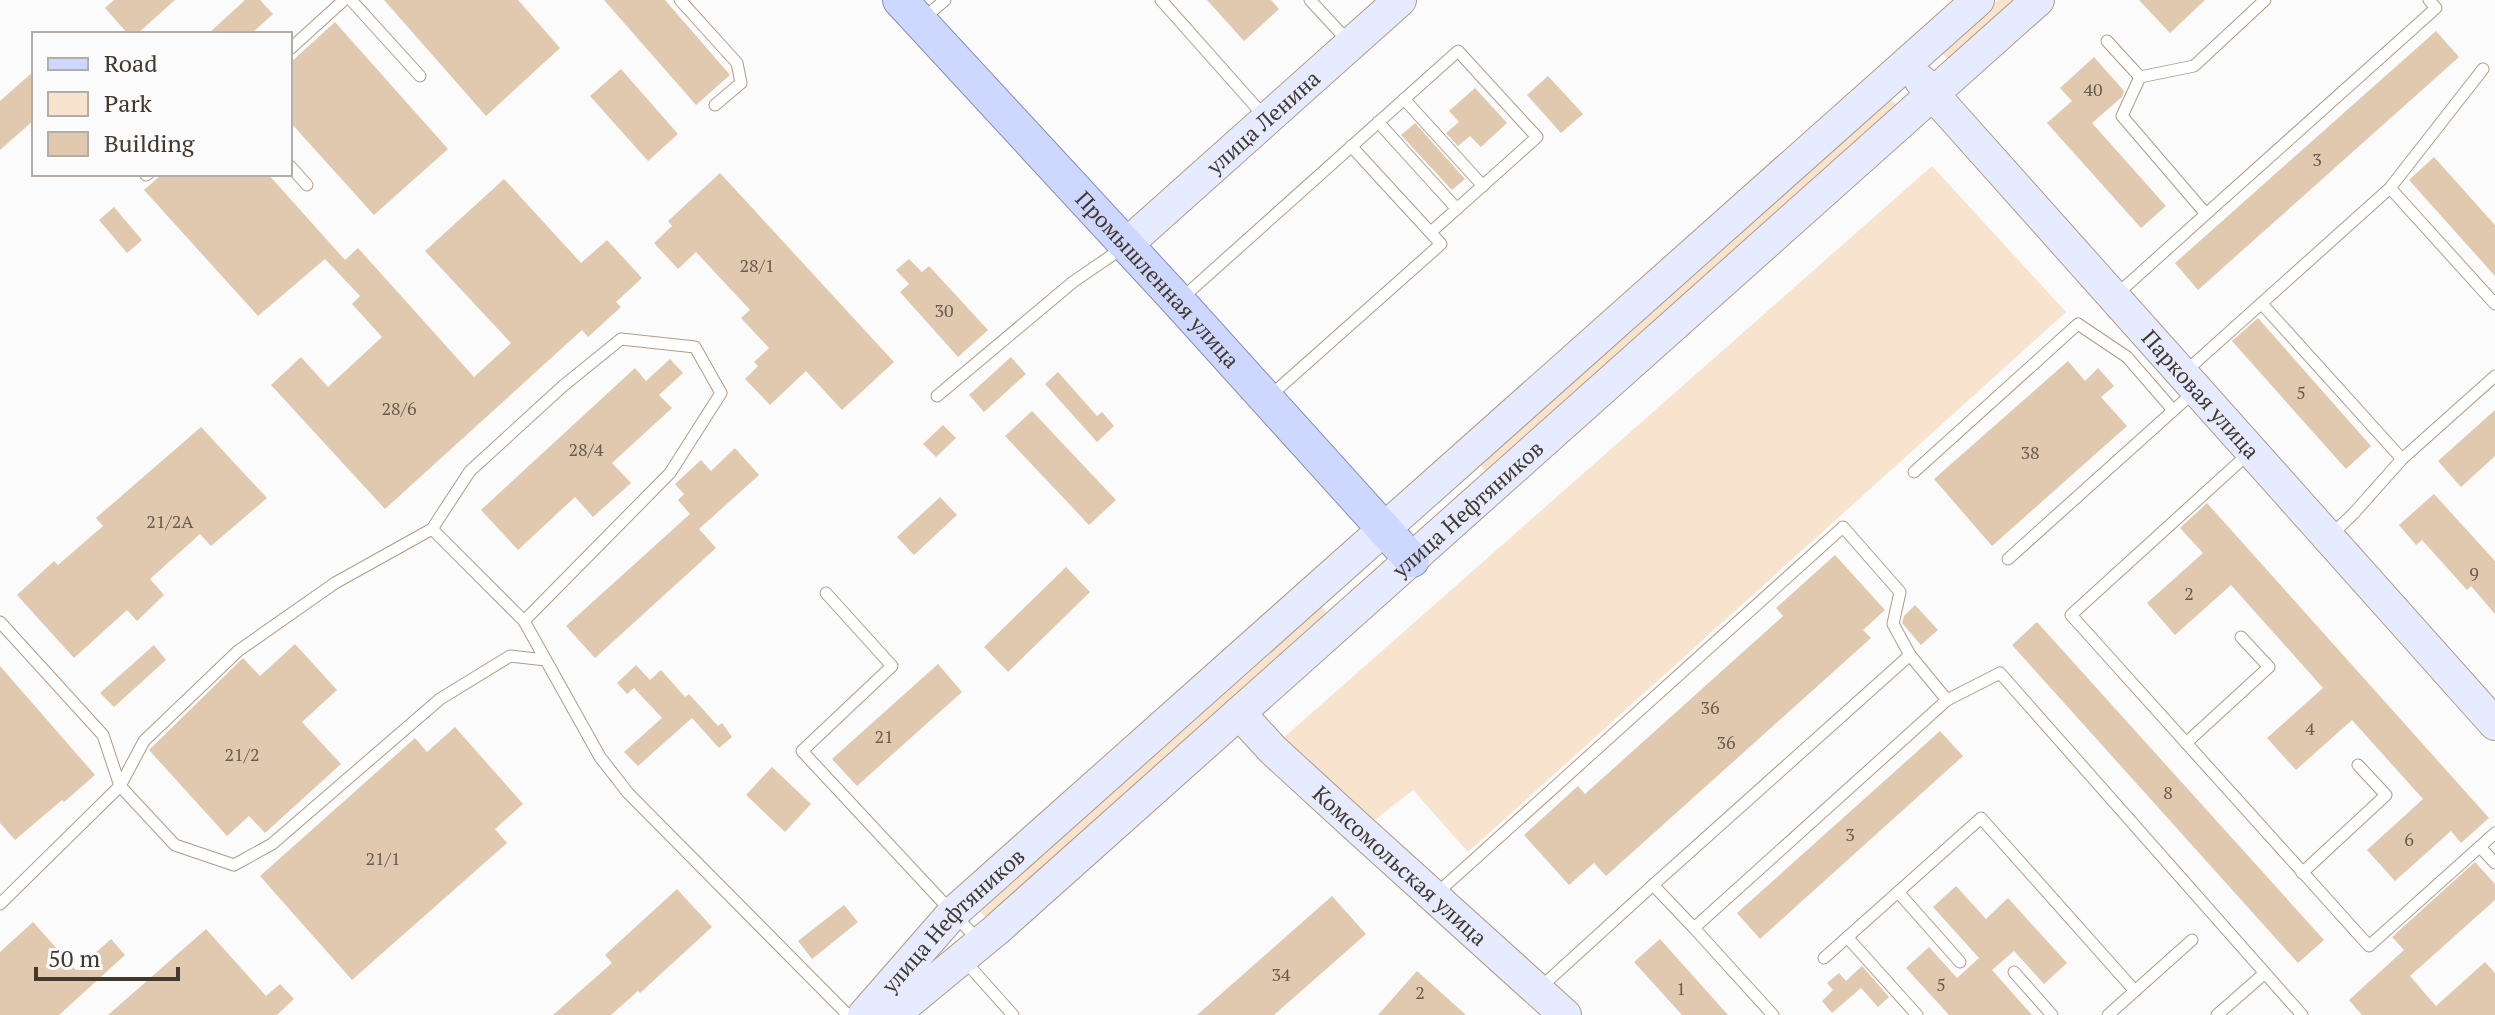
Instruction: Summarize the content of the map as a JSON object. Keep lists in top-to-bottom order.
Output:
{
  "streets": {
    "main road": [
      "улица Ленина",
      "Промышленная улица",
      "Парковая улица",
      "улица Нефтяников",
      "Комсомольская улица"
    ]
  },
  "crossings": [
    ["улица Ленина", "Промышленная улица"],
    ["Промышленная улица", "улица Нефтяников"],
    ["Парковая улица", "улица Нефтяников"],
    ["улица Нефтяников", "Комсомольская улица"]
  ],
  "house_numbers": [
    "40",
    "3",
    "28/1",
    "30",
    "5",
    "28/6",
    "28/4",
    "38",
    "21/2А",
    "9",
    "2",
    "36",
    "4",
    "21",
    "36",
    "21/2",
    "8",
    "3",
    "6",
    "21/1",
    "34",
    "5",
    "1",
    "2"
  ],
  "legend": ["Road", "Park", "Building"],
  "scale_bar": "50 m"
}
